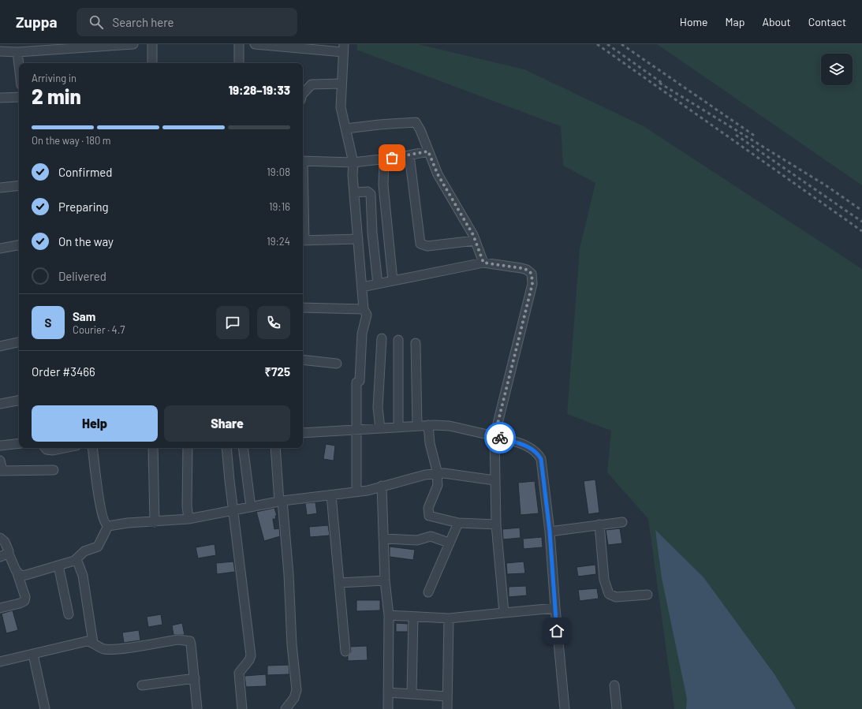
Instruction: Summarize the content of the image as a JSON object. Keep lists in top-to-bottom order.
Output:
{
  "page": {
    "header": "Zuppa",
    "search": "Search here",
    "nav": [
      "Home",
      "Map",
      "About",
      "Contact"
    ],
    "heading": ["2 min", "Arriving in", "19:28–19:33"],
    "panel": [
      "Sam",
      "Courier · 4.7",
      "Order #3466",
      "₹725"
    ],
    "bar": "On the way · 180 m",
    "list": [
      ["Confirmed", "19:08"],
      ["Preparing", "19:16"],
      ["On the way", "19:24"],
      "Delivered"
    ],
    "round": "S",
    "buttons": ["Help", "Share"]
  }
}
